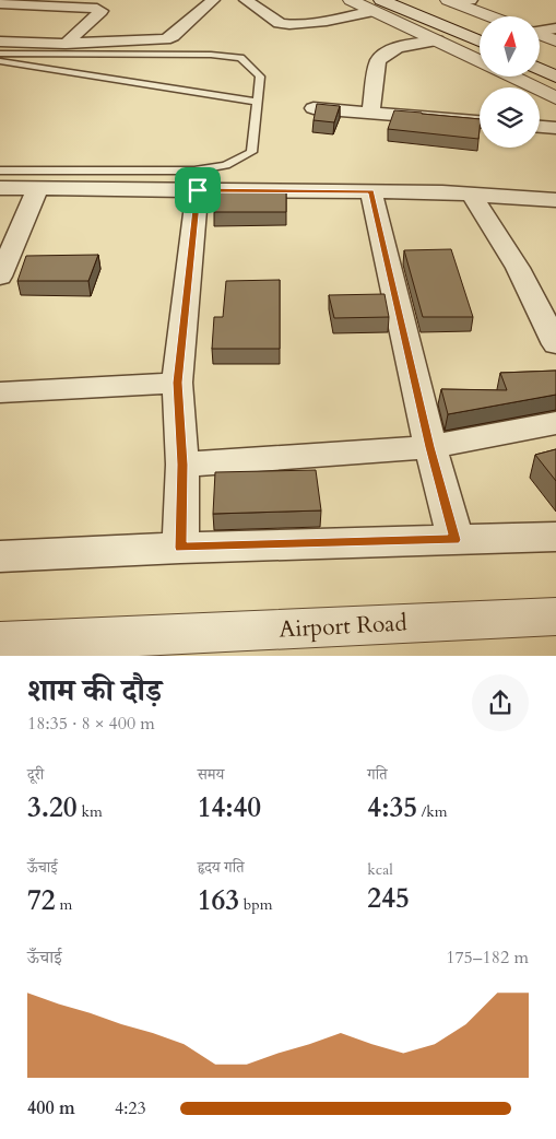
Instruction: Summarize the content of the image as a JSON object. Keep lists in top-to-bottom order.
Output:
{
  "streets": {
    "street": ["Airport Road"]
  },
  "north": "top",
  "page": {
    "heading": ["शाम की दौड़", "18:35 · 8 × 400 m"],
    "stats": [
      ["दूरी", "3.20 km"],
      ["समय", "14:40"],
      ["गति", "4:35 /km"],
      ["ऊँचाई", "72 m"],
      ["हृदय गति", "163 bpm"],
      ["kcal", "245"]
    ],
    "chart": ["ऊँचाई", "175–182 m"],
    "list": [
      {
        "name": "400 m",
        "note": "4:23"
      }
    ]
  }
}
